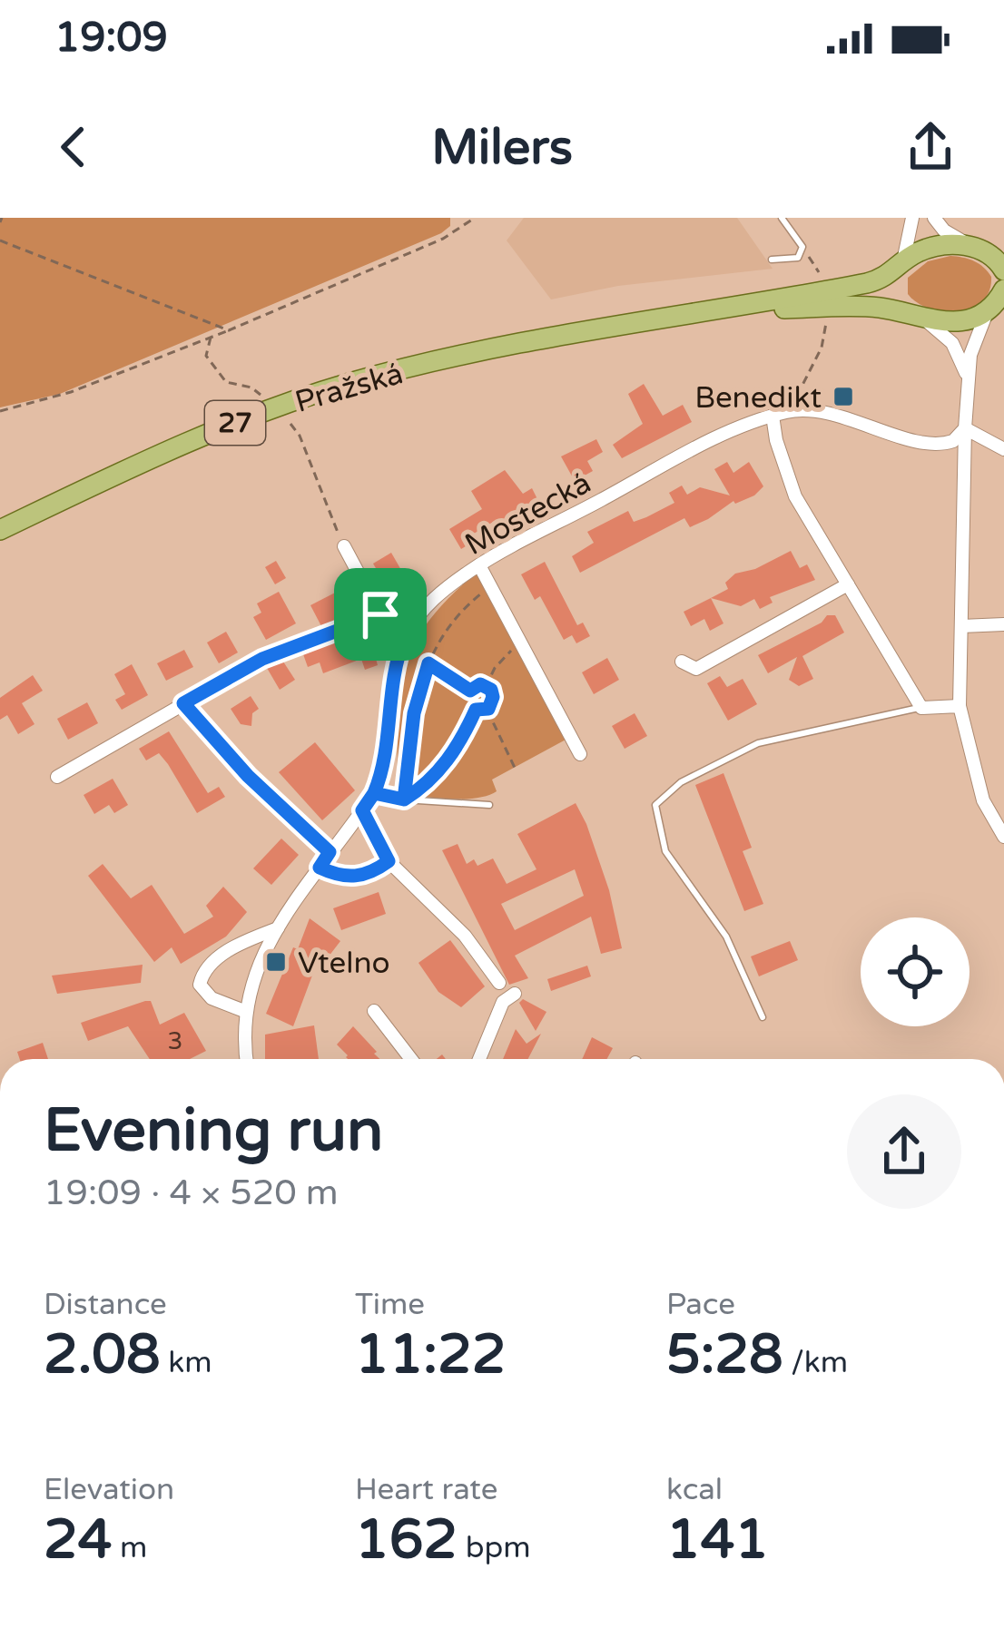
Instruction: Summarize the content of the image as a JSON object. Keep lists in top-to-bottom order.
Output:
{
  "streets": {
    "main road": ["Pražská", "27"],
    "street": ["Mostecká"]
  },
  "places": {
    "transit": ["Benedikt", "Vtelno"]
  },
  "house_numbers": ["3"],
  "page": {
    "status": "19:09",
    "header": "Milers",
    "heading": ["Evening run", "19:09 · 4 × 520 m"],
    "stats": [
      ["Distance", "2.08 km"],
      ["Time", "11:22"],
      ["Pace", "5:28 /km"],
      ["Elevation", "24 m"],
      ["Heart rate", "162 bpm"],
      ["kcal", "141"]
    ]
  }
}
